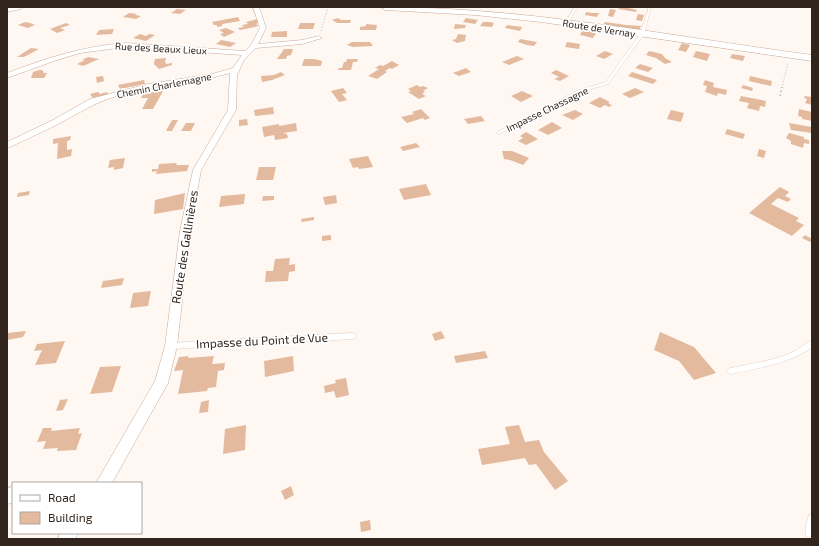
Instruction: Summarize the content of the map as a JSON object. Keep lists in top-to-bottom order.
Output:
{
  "streets": {
    "street": [
      "Route de Vernay",
      "Rue des Beaux Lieux",
      "Chemin Charlemagne",
      "Route des Gallinières"
    ],
    "lane": ["Impasse Chassagne", "Impasse du Point de Vue"]
  },
  "crossings": [
    ["Route de Vernay", "Impasse Chassagne"],
    ["Rue des Beaux Lieux", "Route des Gallinières"],
    ["Chemin Charlemagne", "Route des Gallinières"],
    ["Route des Gallinières", "Impasse du Point de Vue"]
  ],
  "legend": ["Road", "Building"]
}
